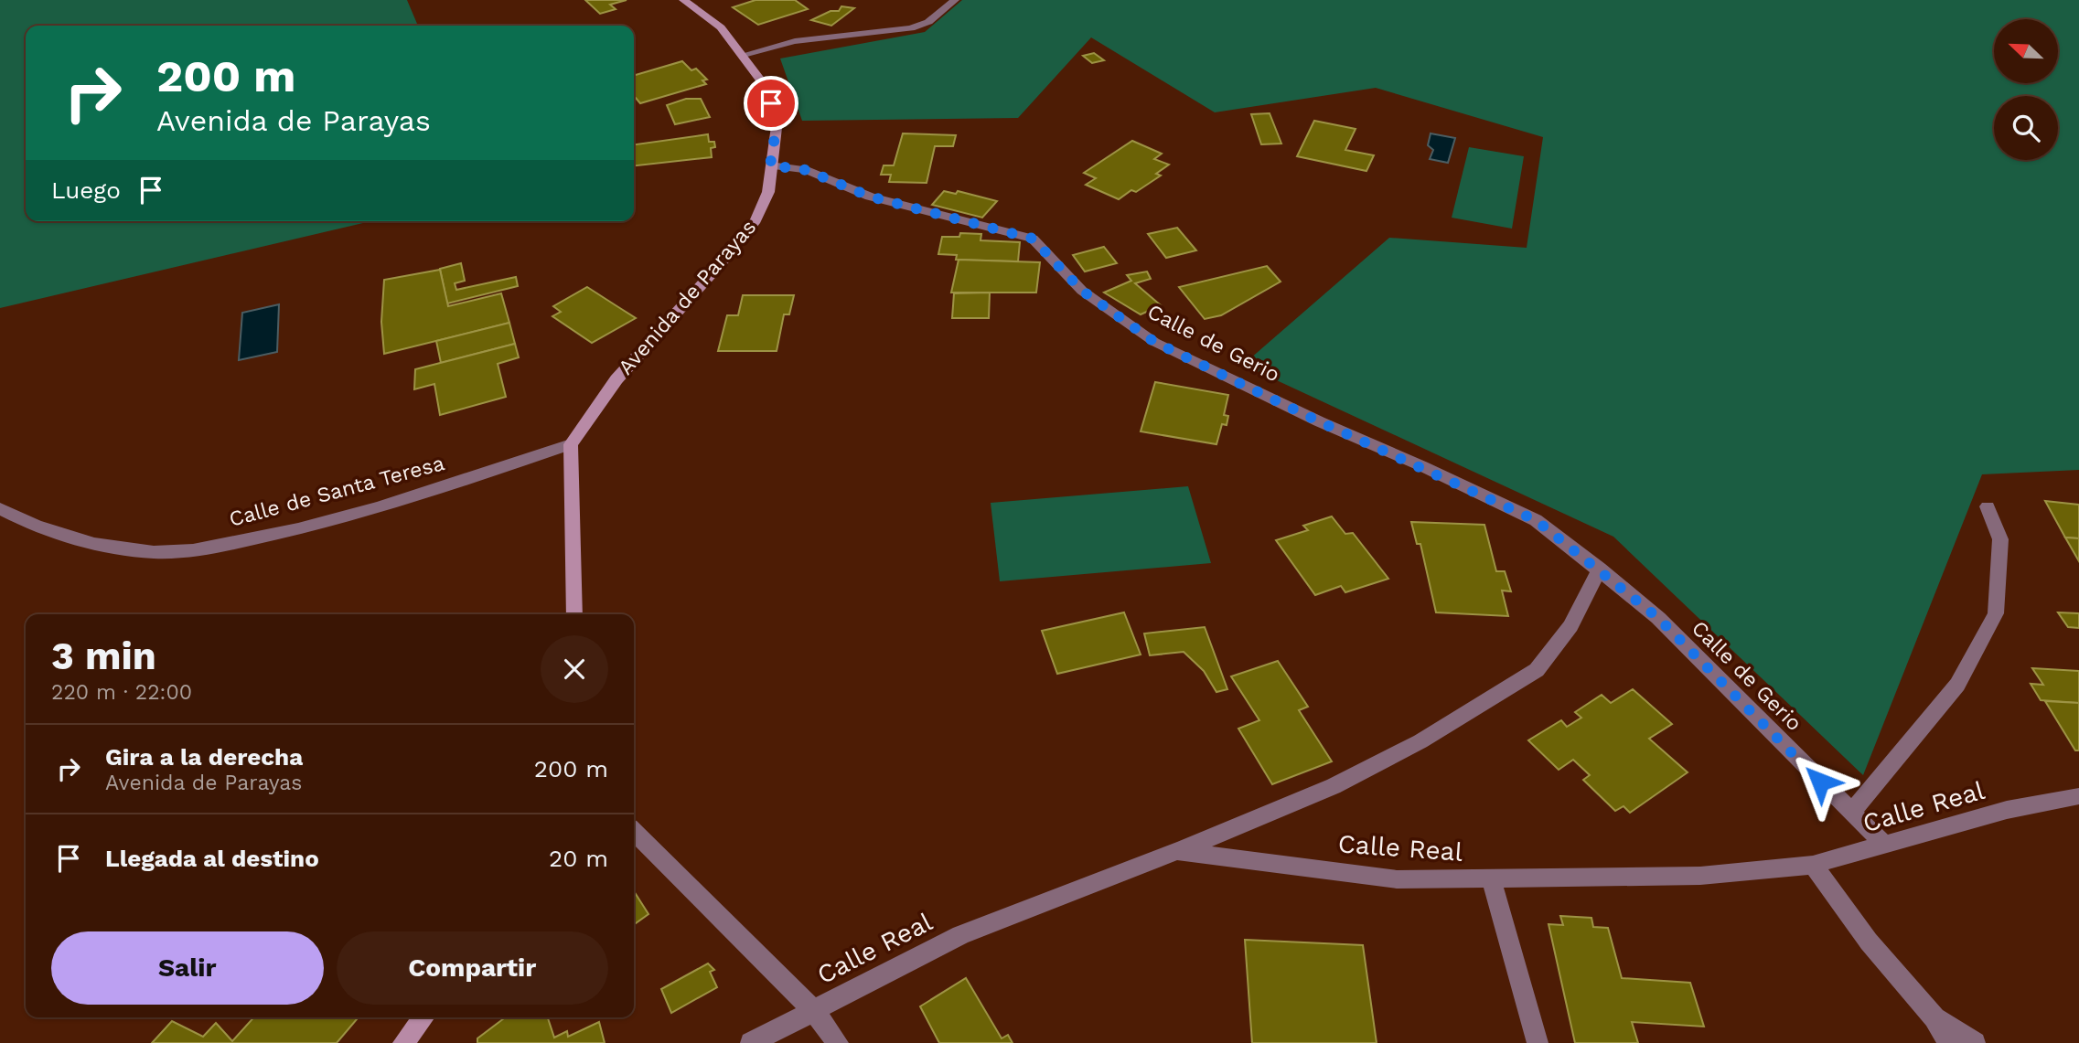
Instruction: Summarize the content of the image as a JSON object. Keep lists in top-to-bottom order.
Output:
{
  "streets": {
    "street": [
      "Avenida de Parayas",
      "Calle de Gerio",
      "Calle de Santa Teresa",
      "Calle Real"
    ]
  },
  "crossings": [
    ["Avenida de Parayas", "Calle de Gerio"],
    ["Avenida de Parayas", "Calle de Santa Teresa"],
    ["Calle de Gerio", "Calle Real"]
  ],
  "north": "top left",
  "page": {
    "turn": ["200 m", "Avenida de Parayas"],
    "then": "Luego",
    "heading": ["3 min", "220 m · 22:00"],
    "list": [
      {
        "name": "Gira a la derecha",
        "note": "Avenida de Parayas",
        "value": "200 m"
      },
      {
        "name": "Llegada al destino",
        "value": "20 m"
      }
    ],
    "buttons": ["Salir", "Compartir"]
  }
}
